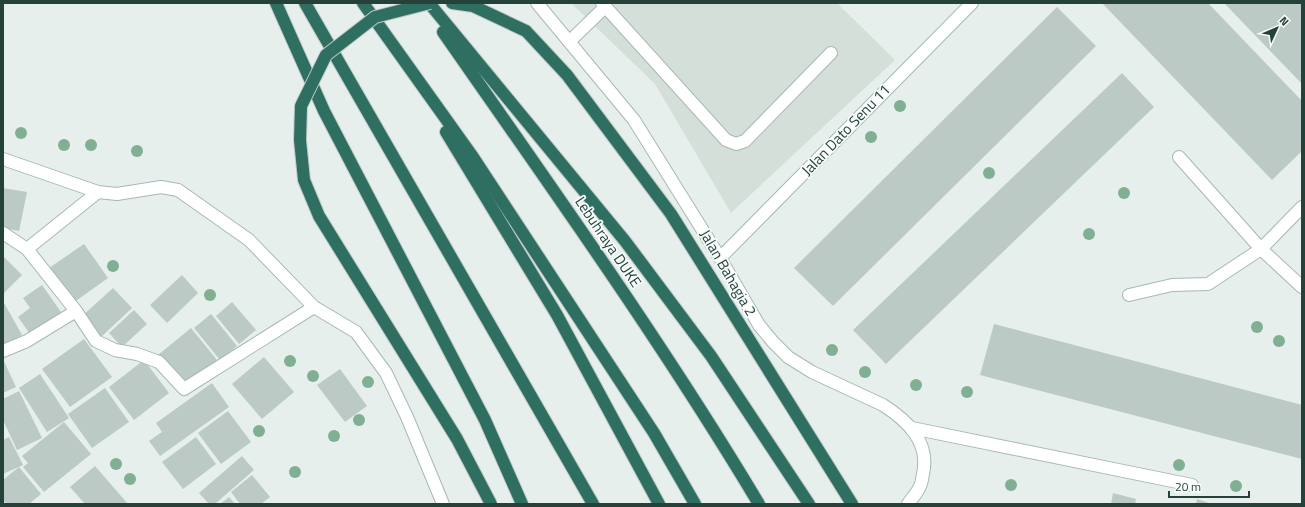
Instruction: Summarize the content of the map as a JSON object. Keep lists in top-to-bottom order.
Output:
{
  "streets": {
    "highway": ["Lebuhraya DUKE"],
    "street": ["Jalan Dato Senu 11", "Jalan Bahagia 2"]
  },
  "crossings": [
    ["Jalan Dato Senu 11", "Jalan Bahagia 2"]
  ],
  "scale_bar": "20 m",
  "north": "top right"
}
